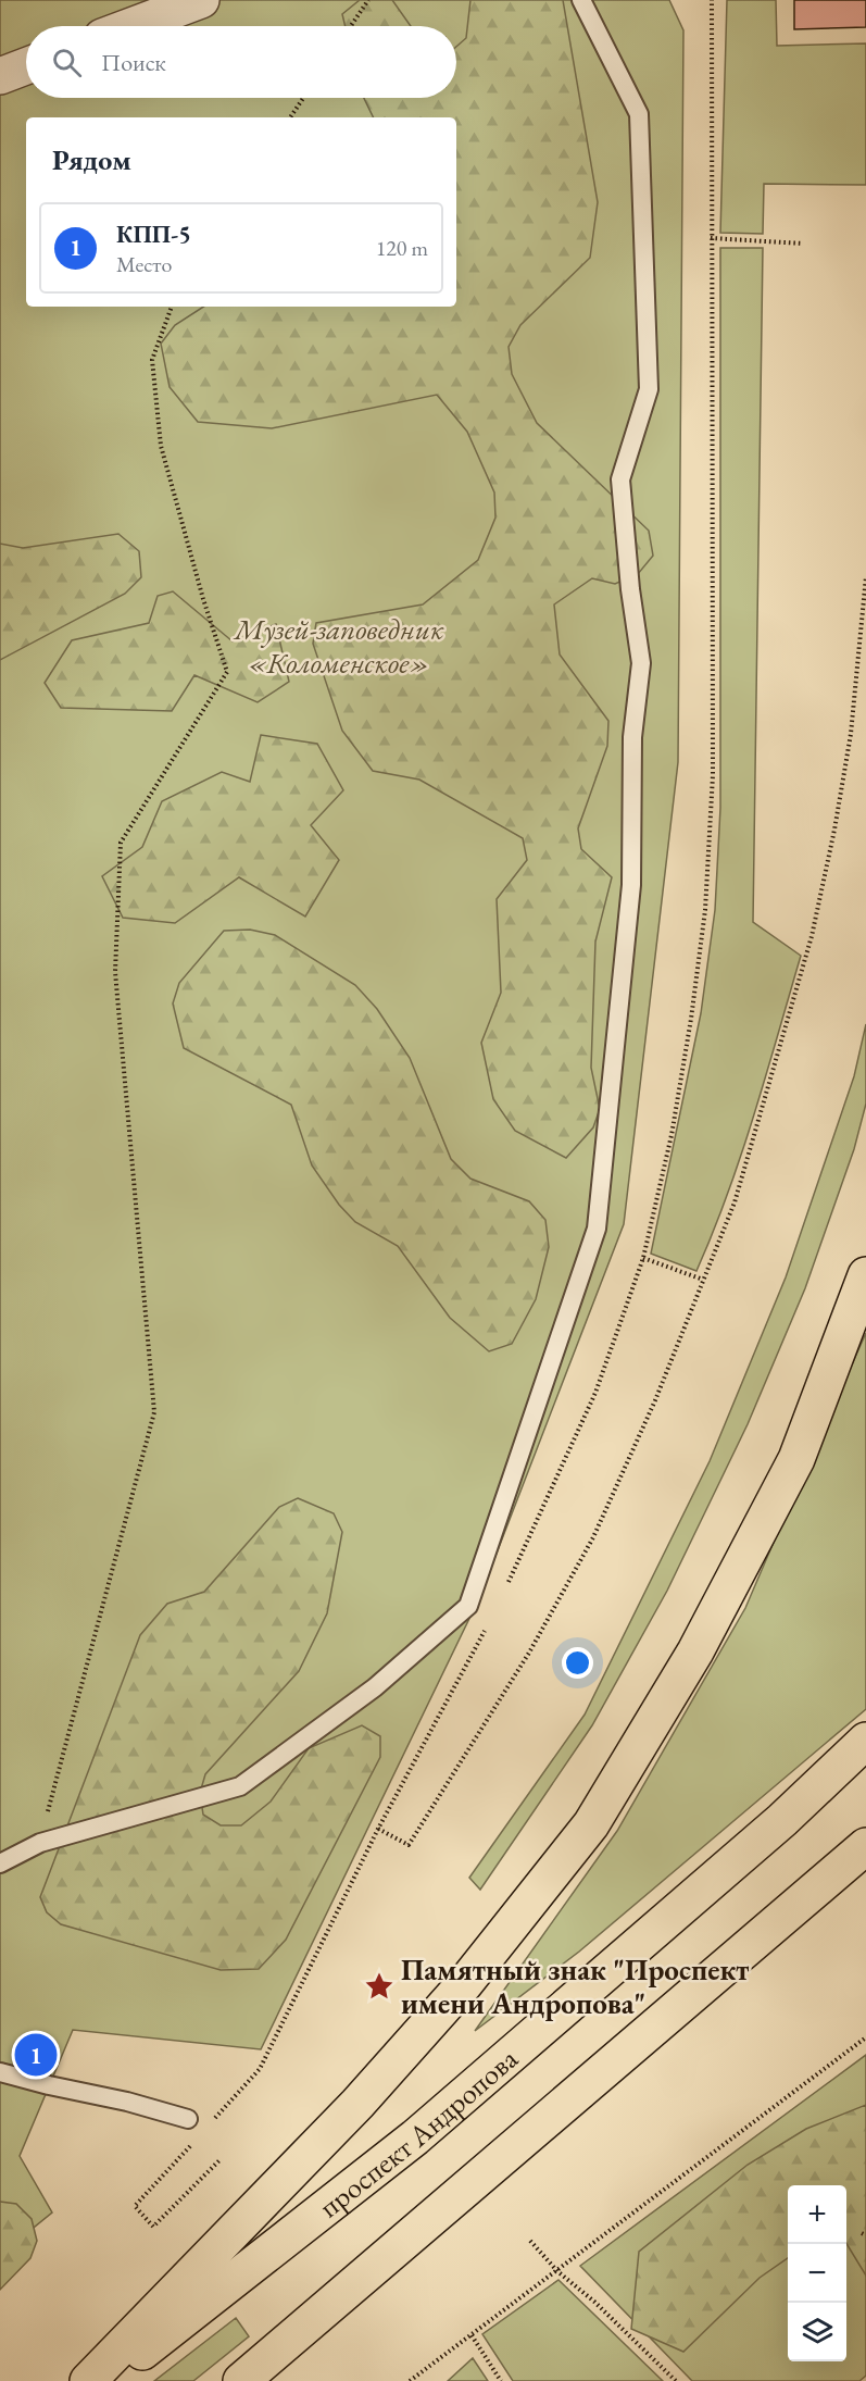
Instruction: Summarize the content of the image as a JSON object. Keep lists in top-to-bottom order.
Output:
{
  "streets": {
    "main road": ["проспект Андропова"]
  },
  "parks": ["Музей-заповедник «Коломенское»"],
  "places": {
    "place": ["Памятный знак \"Проспект имени Андропова\""]
  },
  "page": {
    "search": "Поиск",
    "heading": "Рядом",
    "list": [
      {
        "mark": "1",
        "name": "КПП-5",
        "note": "Место",
        "value": "120 m"
      }
    ],
    "pins": "1",
    "map_buttons": ["+", "−"]
  }
}
